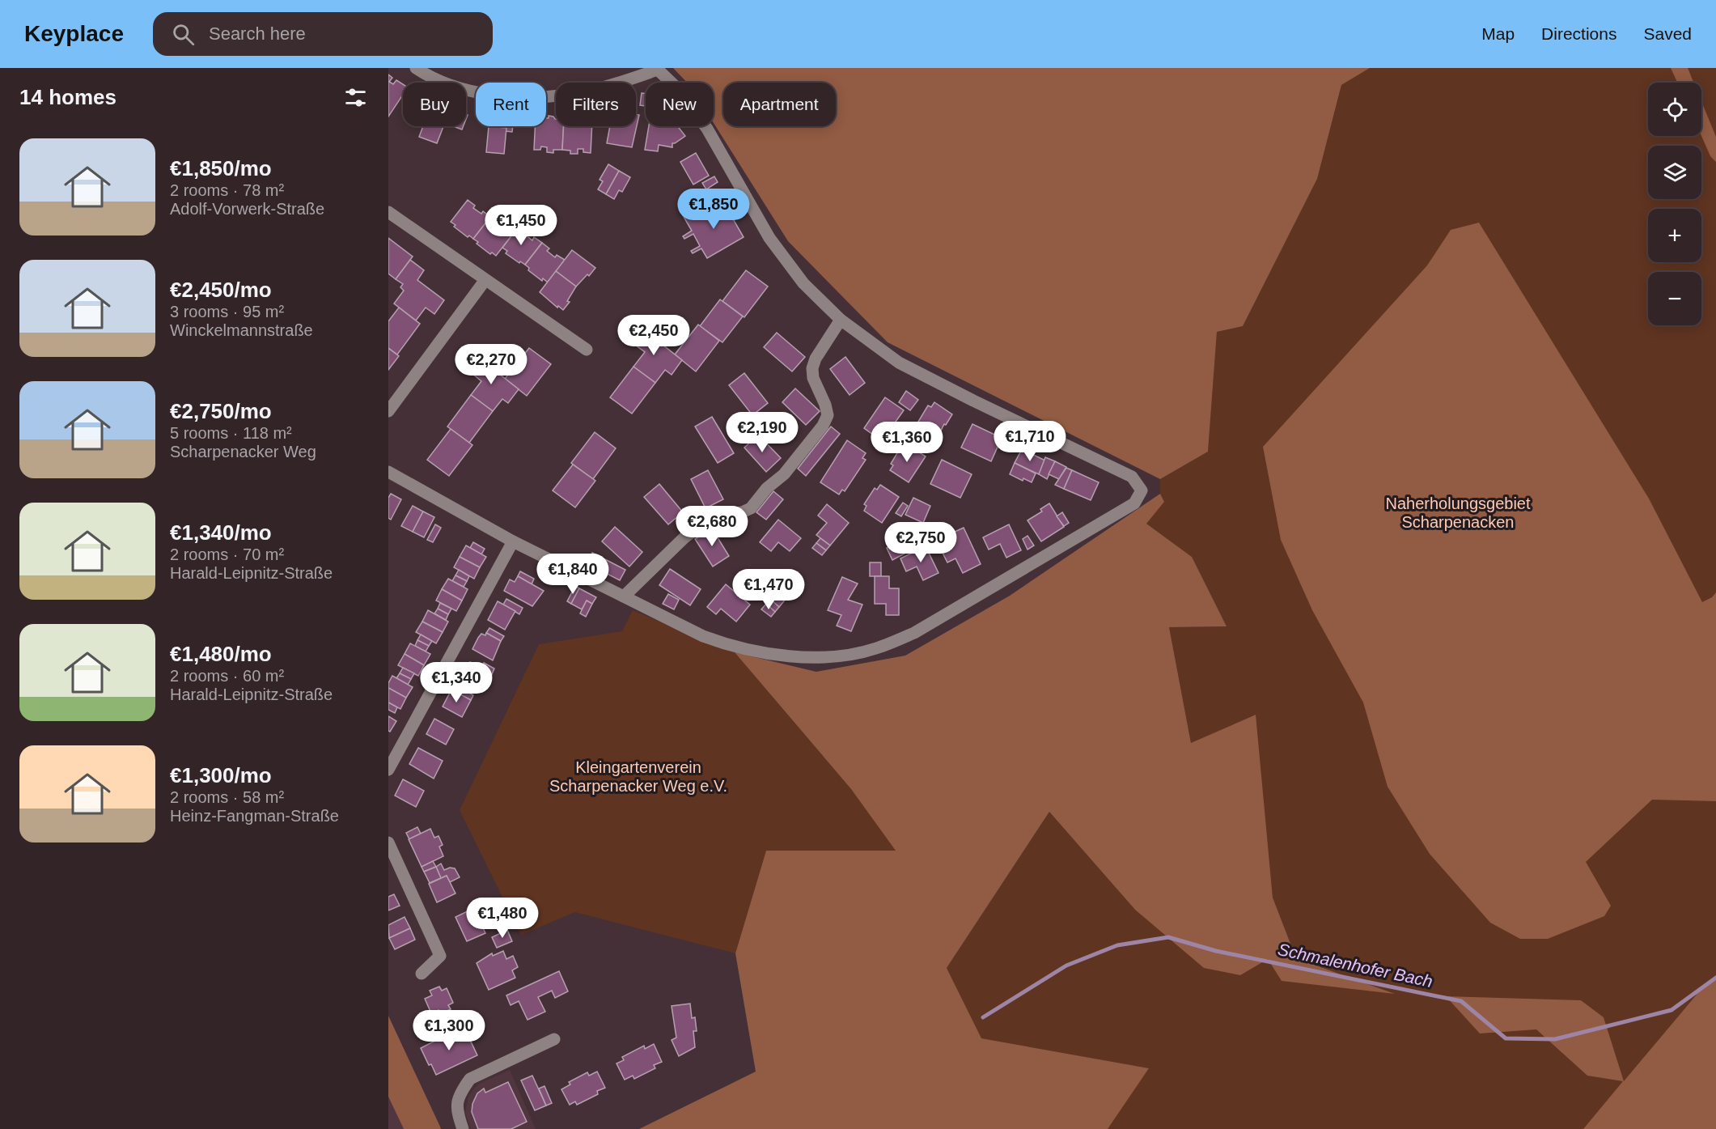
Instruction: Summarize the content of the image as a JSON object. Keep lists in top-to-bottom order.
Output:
{
  "water": ["Schmalenhofer Bach"],
  "parks": ["Naherholungsgebiet Scharpenacken", "Kleingartenverein Scharpenacker Weg e.V."],
  "page": {
    "header": "Keyplace",
    "search": "Search here",
    "nav": ["Map", "Directions", "Saved"],
    "heading": "14 homes",
    "map_buttons": ["+", "−"],
    "chip": [
      "Buy",
      "Rent",
      "Filters",
      "New",
      "Apartment"
    ],
    "list": [
      {
        "name": "€1,850/mo",
        "note": "2 rooms · 78 m² · Adolf-Vorwerk-Straße"
      },
      {
        "name": "€2,450/mo",
        "note": "3 rooms · 95 m² · Winckelmannstraße"
      },
      {
        "name": "€2,750/mo",
        "note": "5 rooms · 118 m² · Scharpenacker Weg"
      },
      {
        "name": "€1,340/mo",
        "note": "2 rooms · 70 m² · Harald-Leipnitz-Straße"
      },
      {
        "name": "€1,480/mo",
        "note": "2 rooms · 60 m² · Harald-Leipnitz-Straße"
      },
      {
        "name": "€1,300/mo",
        "note": "2 rooms · 58 m² · Heinz-Fangman-Straße"
      }
    ],
    "price": [
      "€1,850",
      "€1,450",
      "€2,450",
      "€2,270",
      "€2,190",
      "€1,710",
      "€1,360",
      "€2,680",
      "€2,750",
      "€1,840",
      "€1,470",
      "€1,340",
      "€1,480",
      "€1,300"
    ]
  }
}
